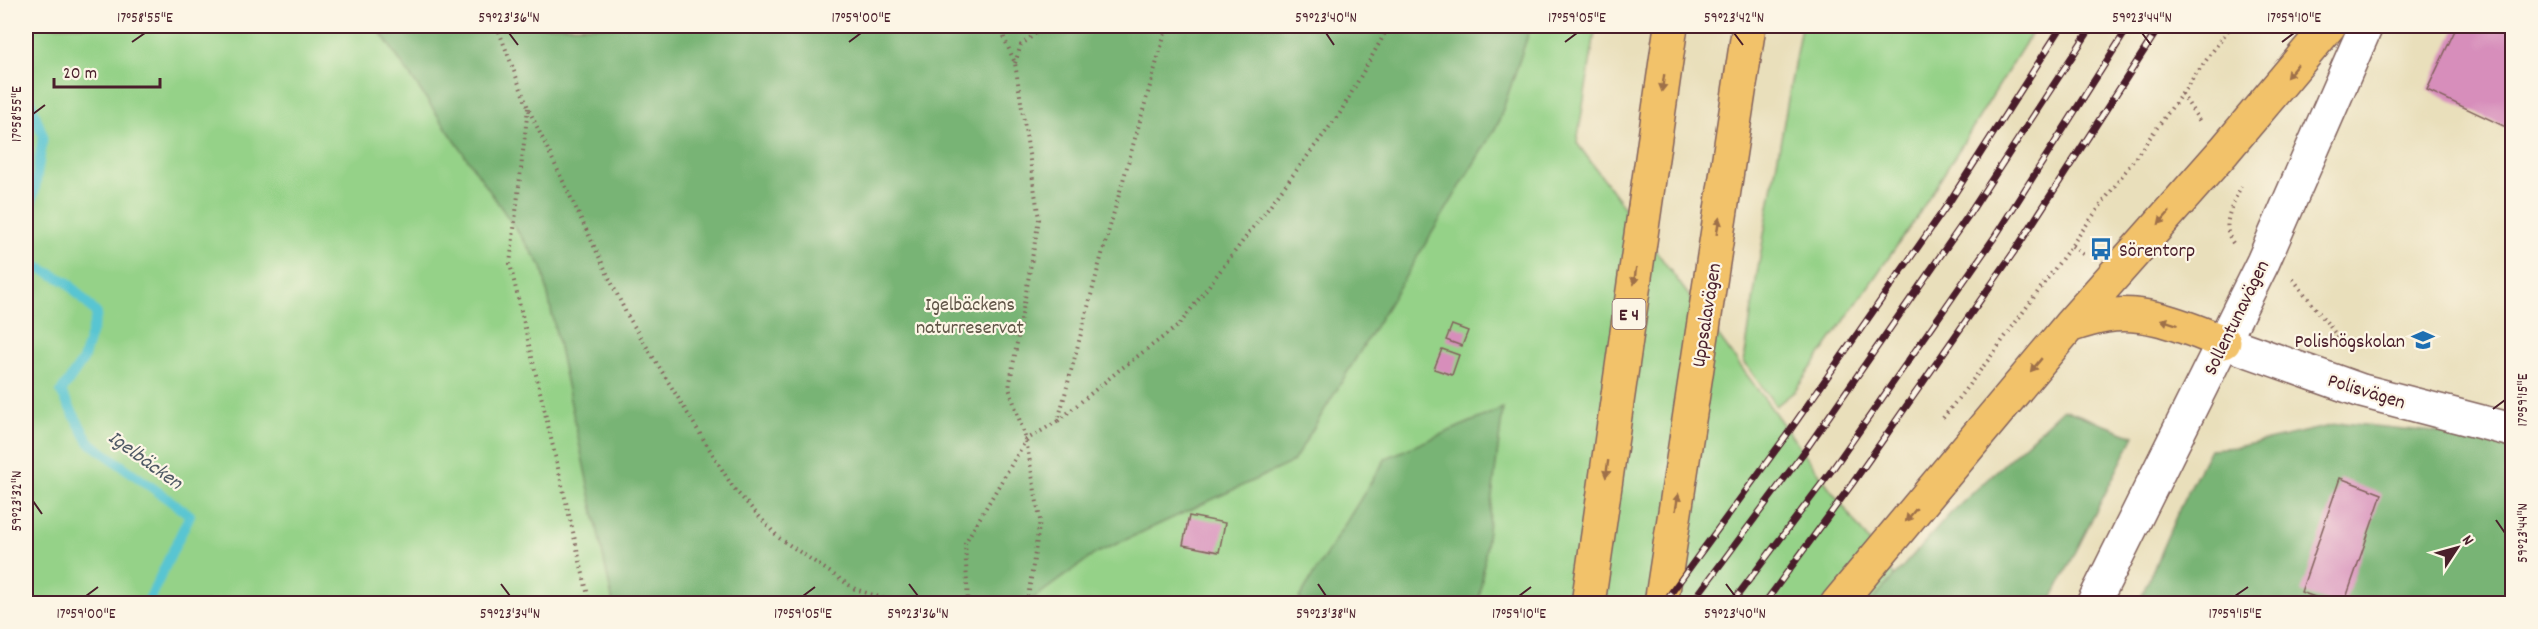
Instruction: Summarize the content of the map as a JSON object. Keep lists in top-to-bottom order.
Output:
{
  "streets": {
    "highway": ["E 4", "Uppsalavägen"],
    "street": ["Sollentunavägen", "Polisvägen"]
  },
  "crossings": [
    ["Sollentunavägen", "Polisvägen"]
  ],
  "water": ["Igelbäcken"],
  "parks": ["Igelbäckens naturreservat"],
  "places": {
    "bus stop": ["Sörentorp"],
    "school or university": ["Polishögskolan"]
  },
  "scale_bar": "20 m",
  "north": "top right",
  "coordinates": [
    "17°58'55\"E",
    "59°23'36\"N",
    "17°59'00\"E",
    "59°23'40\"N",
    "17°59'05\"E",
    "59°23'42\"N",
    "59°23'44\"N",
    "17°59'10\"E",
    "17°59'15\"E",
    "59°23'32\"N",
    "59°23'34\"N",
    "59°23'38\"N"
  ]
}
